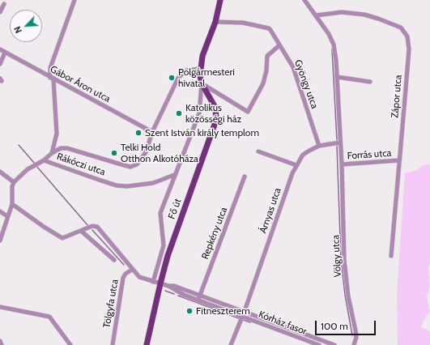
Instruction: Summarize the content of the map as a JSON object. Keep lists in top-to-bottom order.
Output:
{
  "streets": {
    "main road": ["Fő út"],
    "street": [
      "Gábor Áron utca",
      "Gyöngy utca",
      "Zápor utca",
      "Forrás utca",
      "Rákóczi utca",
      "Árnyas utca",
      "Repkény utca",
      "Völgy utca",
      "Tölgyfa utca",
      "Kórház fasor"
    ]
  },
  "crossings": [
    ["Gyöngy utca", "Fő út"],
    ["Gyöngy utca", "Árnyas utca"],
    ["Zápor utca", "Forrás utca"],
    ["Forrás utca", "Völgy utca"],
    ["Rákóczi utca", "Fő út"],
    ["Fő út", "Kórház fasor"],
    ["Árnyas utca", "Kórház fasor"],
    ["Repkény utca", "Kórház fasor"]
  ],
  "places": [
    "Polgármesteri hivatal",
    "Katolikus közösségi ház",
    "Szent István király templom",
    "Telki Hold Otthon Alkotóháza",
    "Fitneszterem"
  ],
  "scale_bar": "100 m",
  "north": "bottom left"
}
